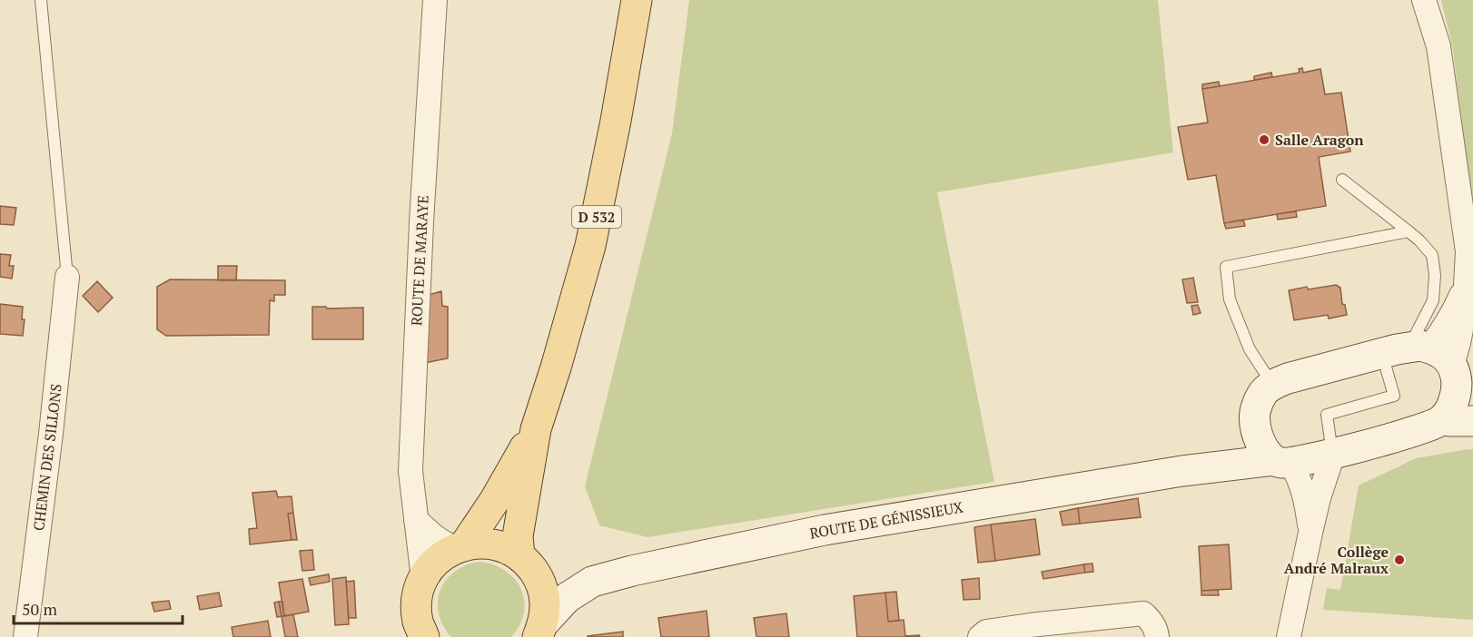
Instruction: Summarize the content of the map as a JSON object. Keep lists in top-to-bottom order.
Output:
{
  "streets": {
    "main road": ["D 532", "ROUTE DE GÉNISSIEUX"],
    "street": ["ROUTE DE MARAYE", "CHEMIN DES SILLONS"]
  },
  "crossings": [
    ["D 532", "ROUTE DE GÉNISSIEUX"]
  ],
  "places": ["Salle Aragon", "Collège André Malraux"],
  "scale_bar": "50 m"
}
